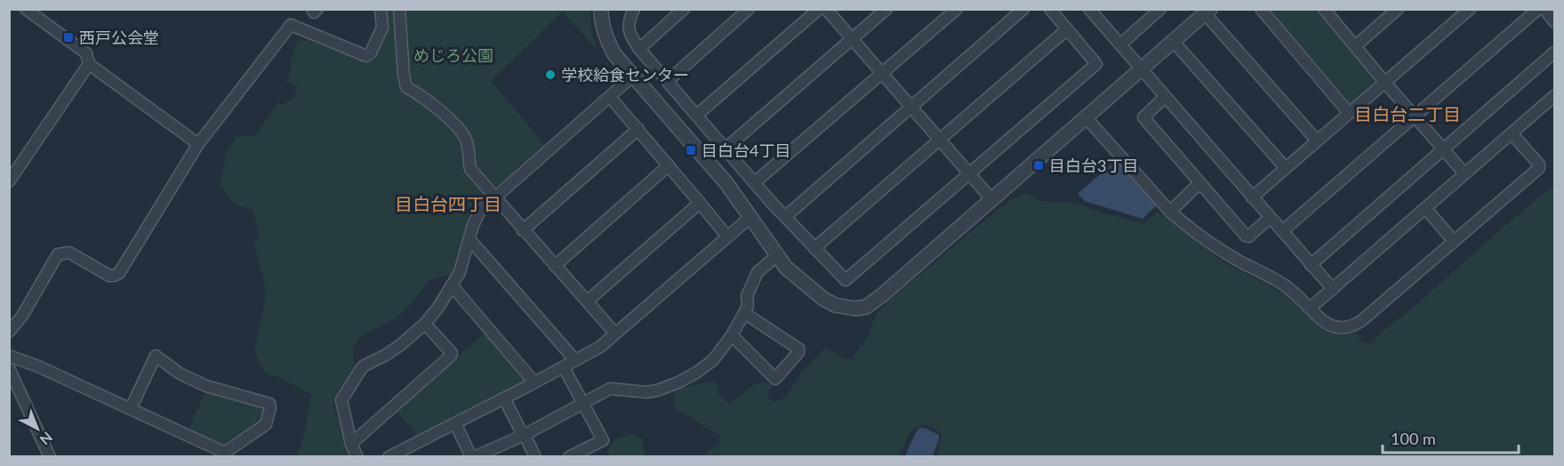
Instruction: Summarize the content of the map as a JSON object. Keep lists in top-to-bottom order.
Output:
{
  "districts": ["目白台二丁目", "目白台四丁目"],
  "parks": ["めじろ公園"],
  "places": {
    "transit": ["西戸公会堂", "目白台4丁目", "目白台3丁目"],
    "other": ["学校給食センター"]
  },
  "scale_bar": "100 m",
  "north": "bottom right"
}
